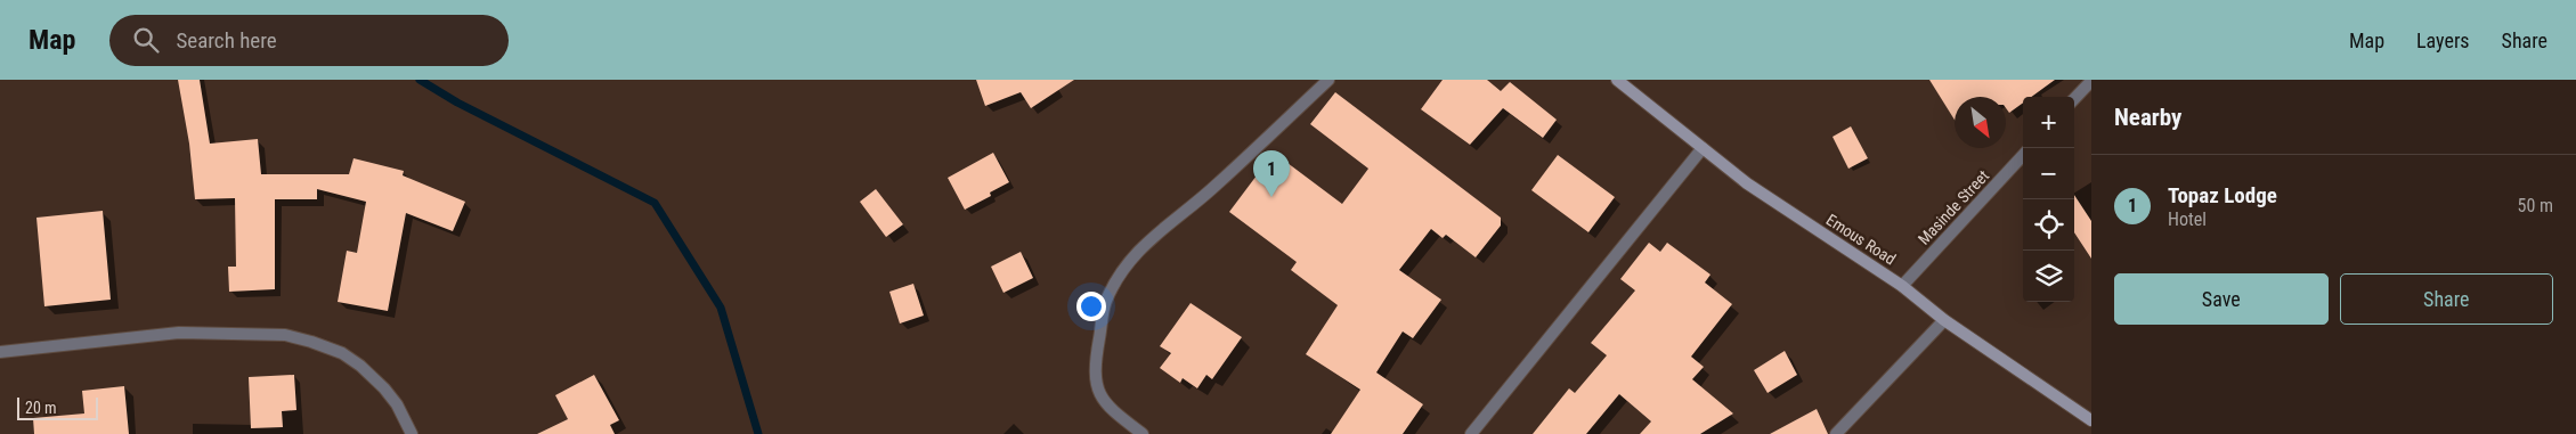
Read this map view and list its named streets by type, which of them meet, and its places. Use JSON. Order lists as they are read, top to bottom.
{
  "streets": {
    "street": ["Masinde Street", "Emous Road"]
  },
  "crossings": [
    ["Masinde Street", "Emous Road"]
  ],
  "scale_bar": "20 m",
  "north": "bottom right",
  "page": {
    "header": "Map",
    "search": "Search here",
    "nav": ["Map", "Layers", "Share"],
    "heading": "Nearby",
    "map_buttons": ["+", "−"],
    "pins": "1",
    "list": [
      {
        "mark": "1",
        "name": "Topaz Lodge",
        "note": "Hotel",
        "value": "50 m"
      }
    ],
    "buttons": ["Save", "Share"],
    "scale": "20 m"
  }
}
